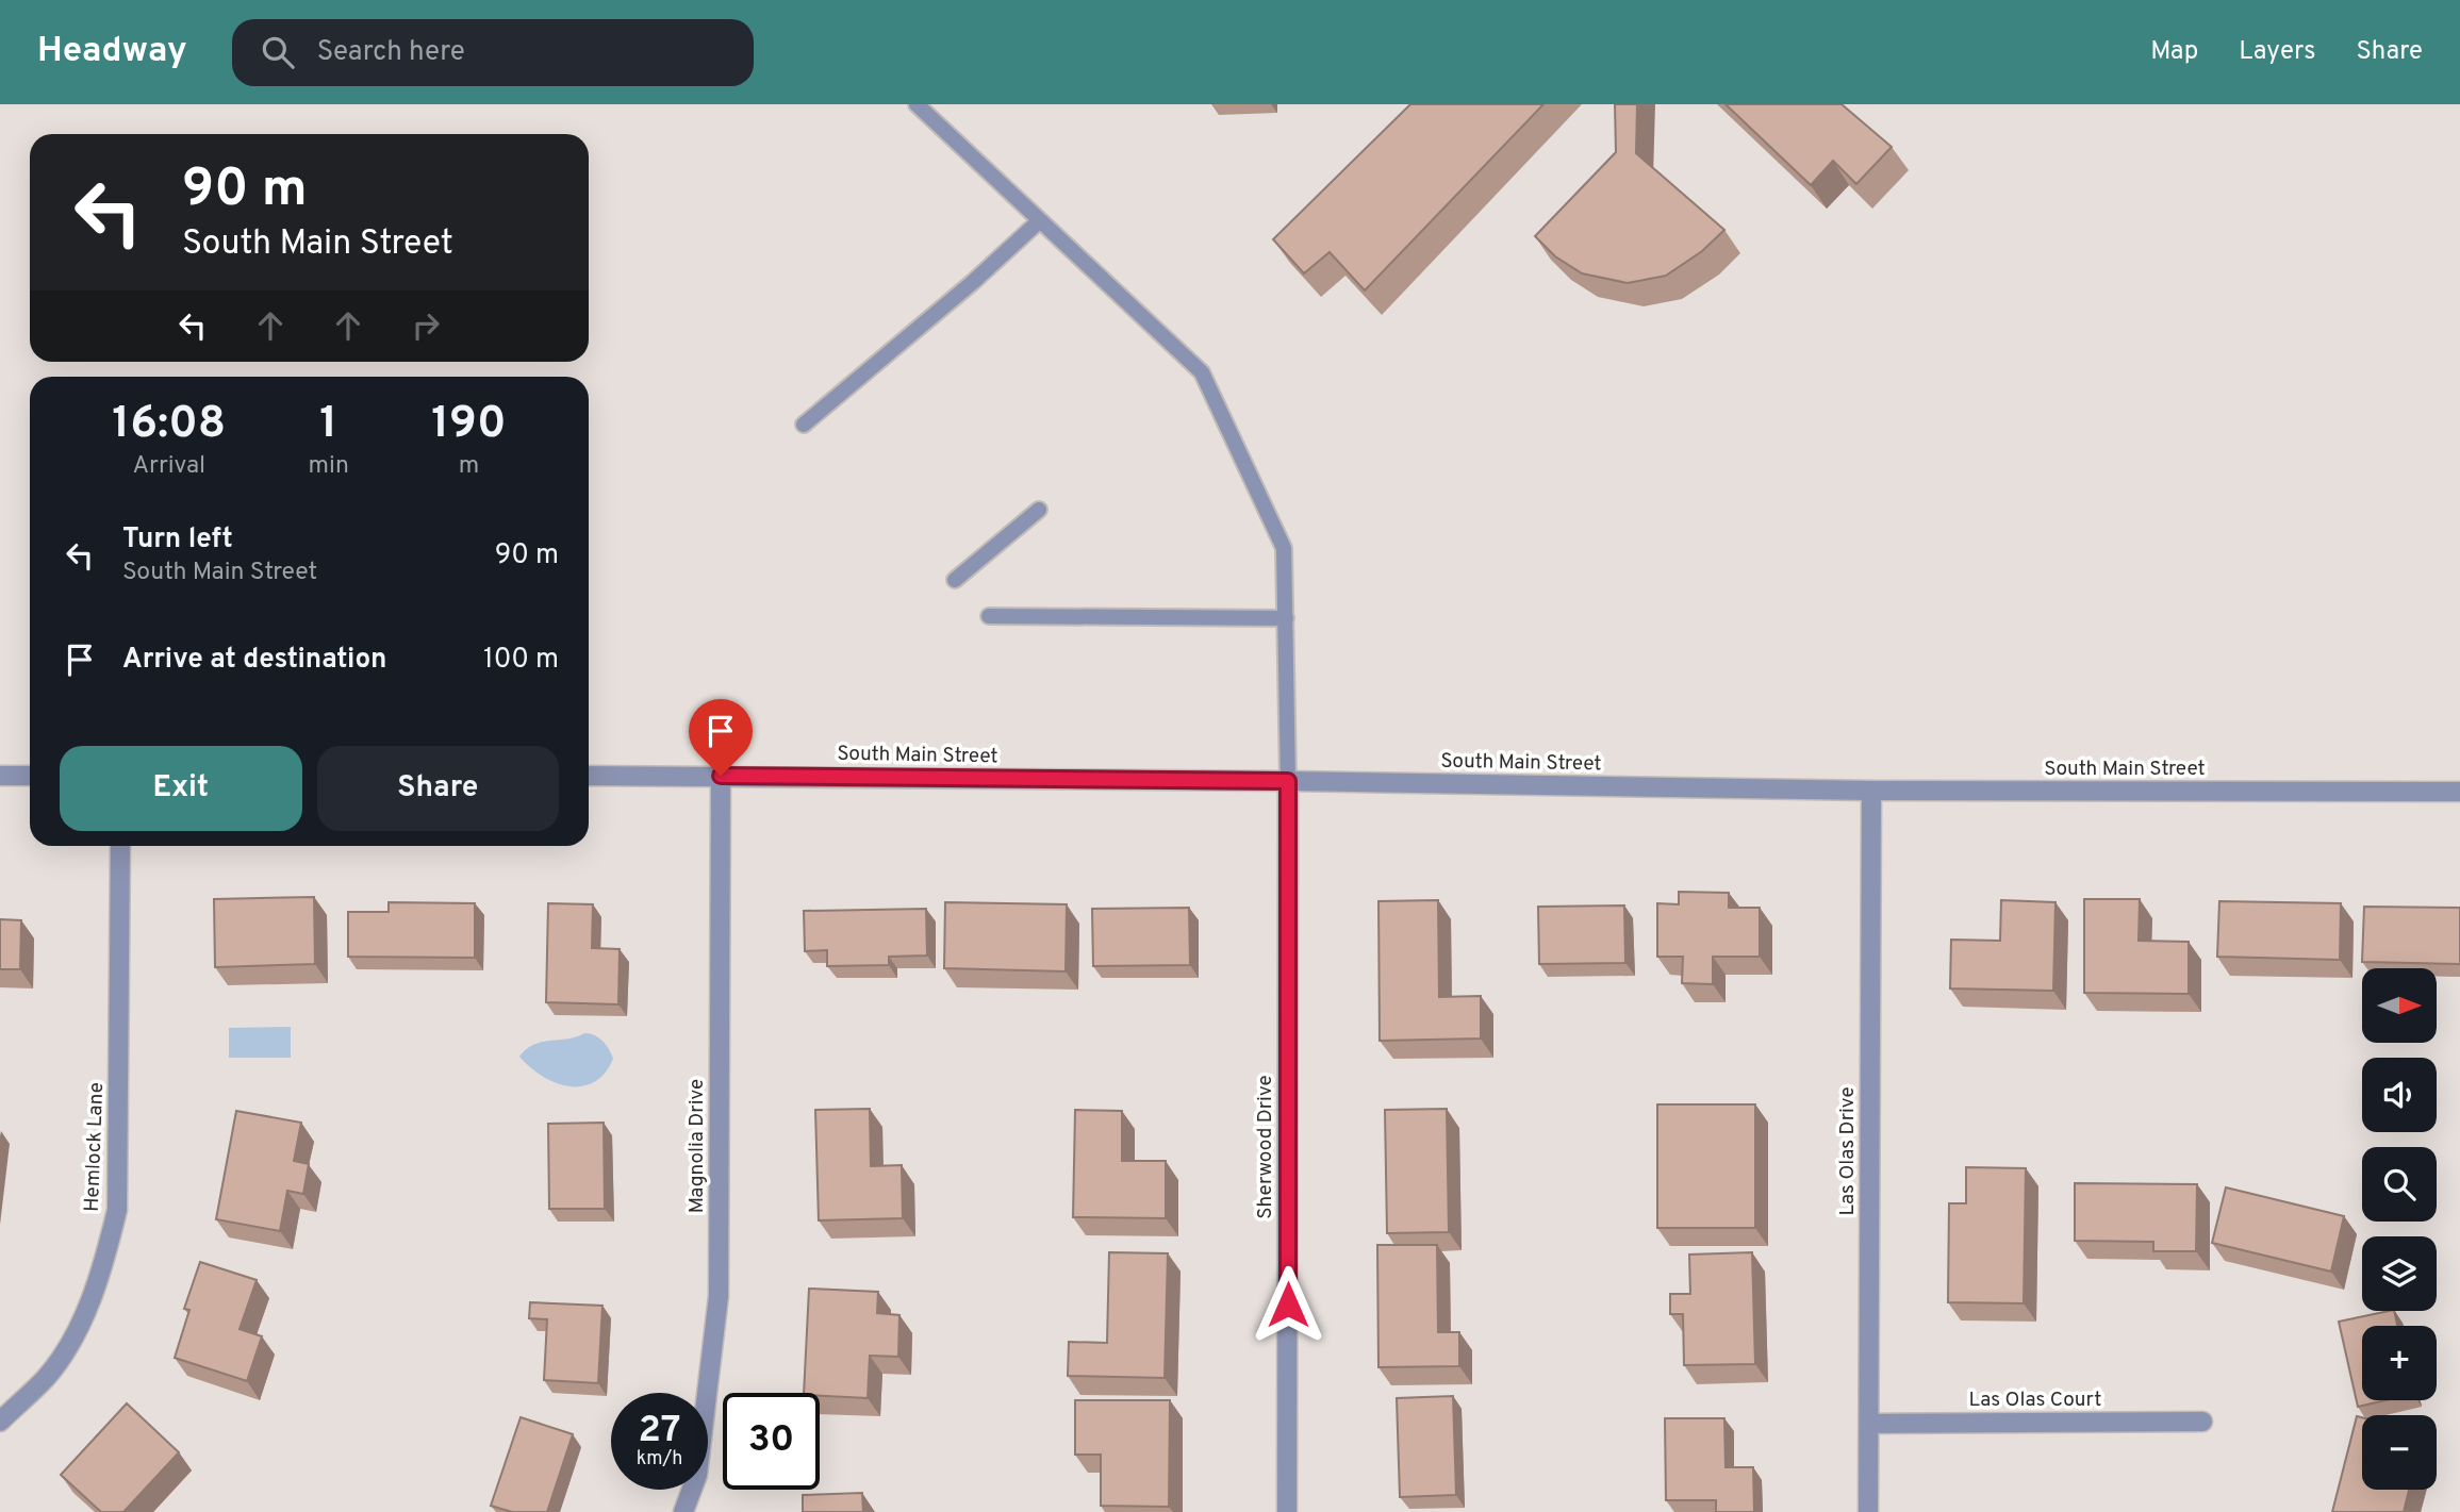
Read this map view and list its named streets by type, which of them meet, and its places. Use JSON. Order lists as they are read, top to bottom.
{
  "streets": {
    "street": [
      "South Main Street",
      "Magnolia Drive",
      "Hemlock Lane",
      "Sherwood Drive",
      "Las Olas Drive",
      "Las Olas Court"
    ]
  },
  "crossings": [
    ["South Main Street", "Magnolia Drive"],
    ["South Main Street", "Sherwood Drive"],
    ["South Main Street", "Las Olas Drive"],
    ["Las Olas Drive", "Las Olas Court"]
  ],
  "north": "right",
  "page": {
    "header": "Headway",
    "search": "Search here",
    "nav": ["Map", "Layers", "Share"],
    "turn": ["90 m", "South Main Street"],
    "eta": [
      "16:08",
      "Arrival",
      "1",
      "min",
      "190",
      "m"
    ],
    "list": [
      {
        "name": "Turn left",
        "note": "South Main Street",
        "value": "90 m"
      },
      {
        "name": "Arrive at destination",
        "value": "100 m"
      }
    ],
    "buttons": ["Exit", "Share"],
    "map_buttons": ["+", "−"],
    "speed": "27 km/h",
    "limit": "30"
  }
}
